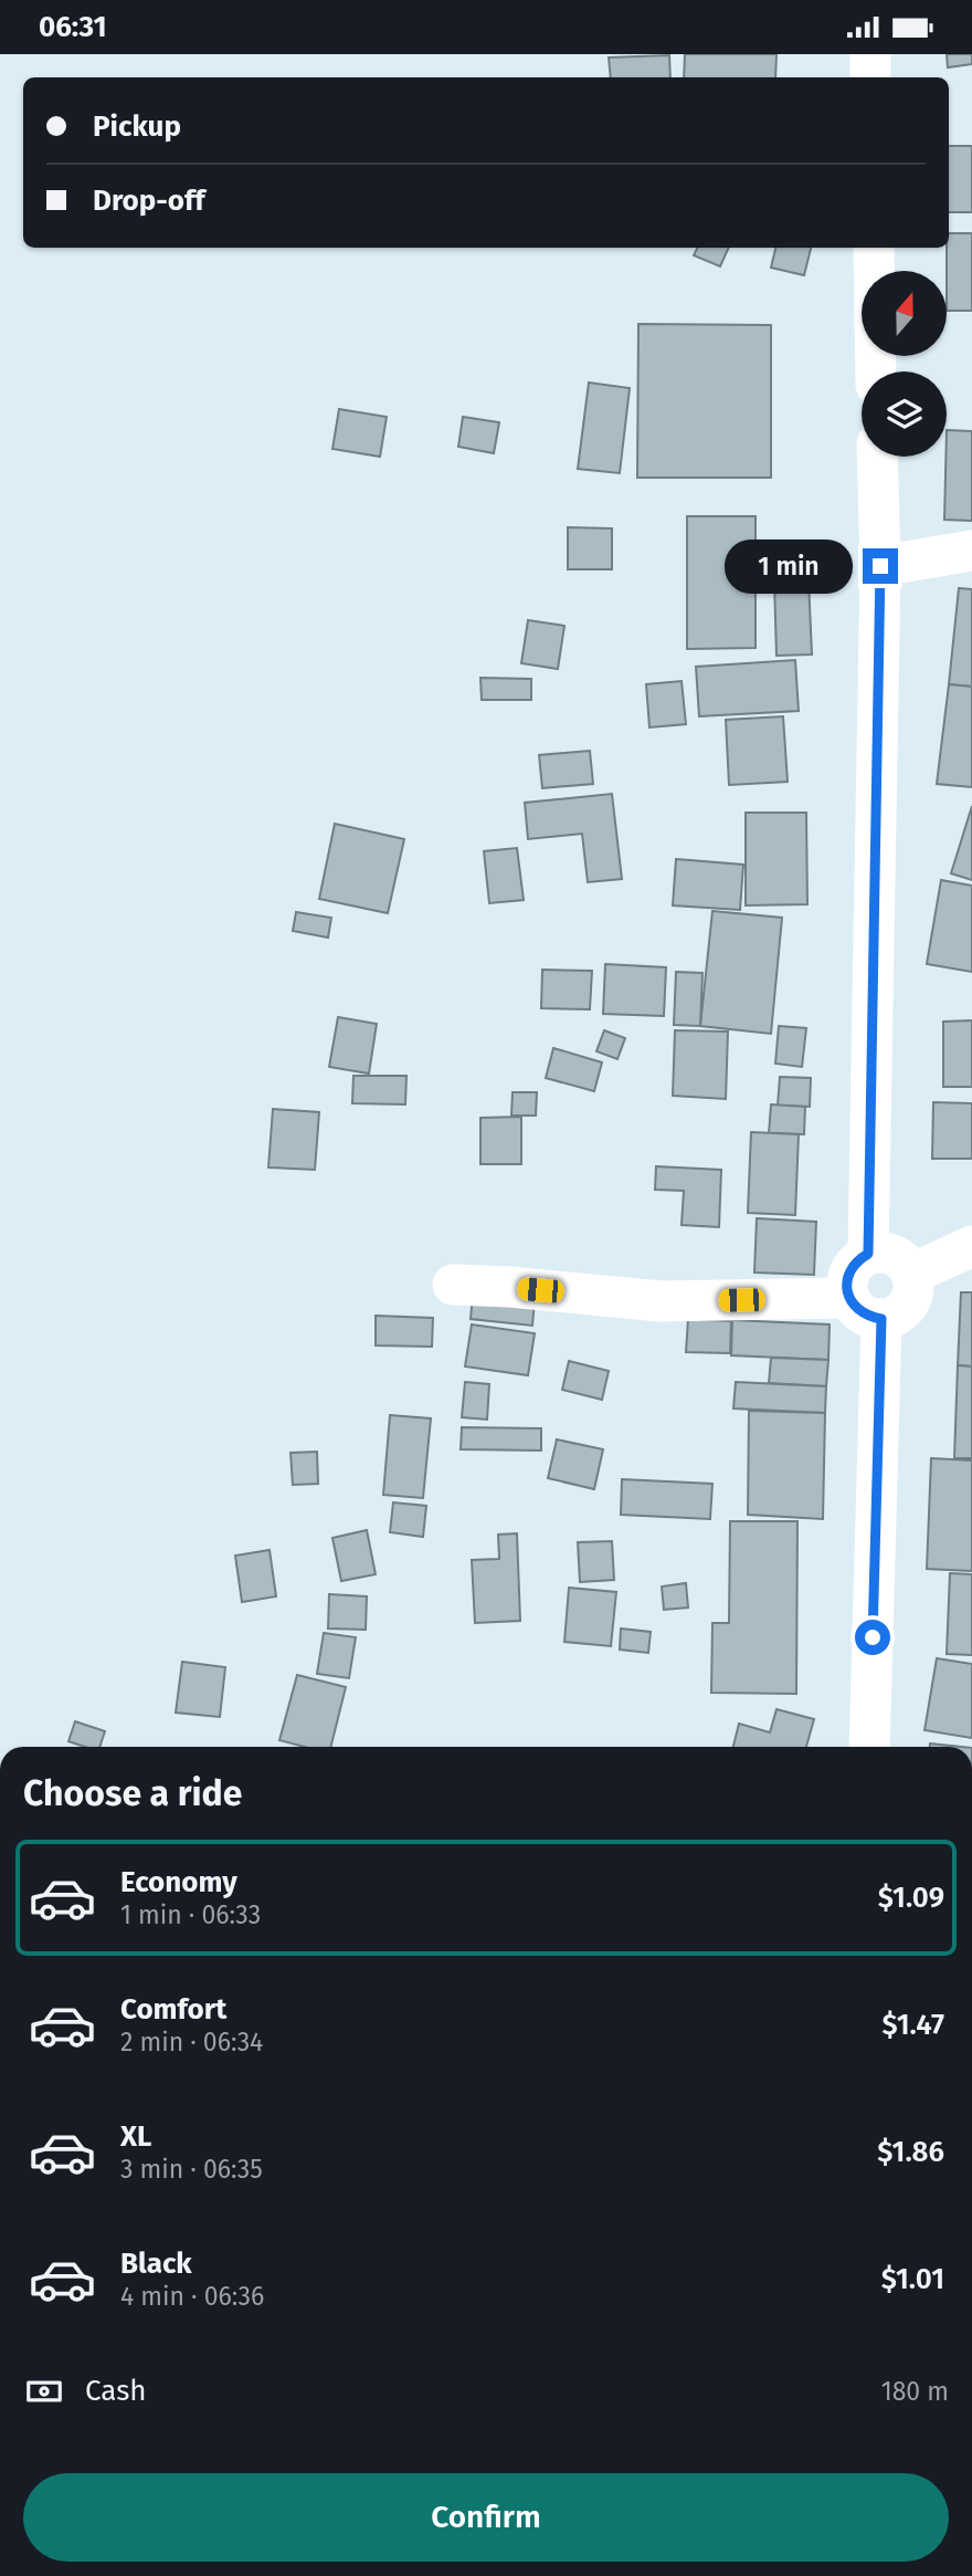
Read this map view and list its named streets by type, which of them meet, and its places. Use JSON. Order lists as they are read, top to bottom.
{
  "north": "top",
  "page": {
    "status": "06:31",
    "banner": ["Pickup", "Drop-off"],
    "bubble": "1 min",
    "heading": "Choose a ride",
    "list": [
      {
        "name": "Economy",
        "note": "1 min · 06:33",
        "value": "$1.09"
      },
      {
        "name": "Comfort",
        "note": "2 min · 06:34",
        "value": "$1.47"
      },
      {
        "name": "XL",
        "note": "3 min · 06:35",
        "value": "$1.86"
      },
      {
        "name": "Black",
        "note": "4 min · 06:36",
        "value": "$1.01"
      }
    ],
    "pay": ["Cash", "180 m"],
    "buttons": "Confirm"
  }
}
